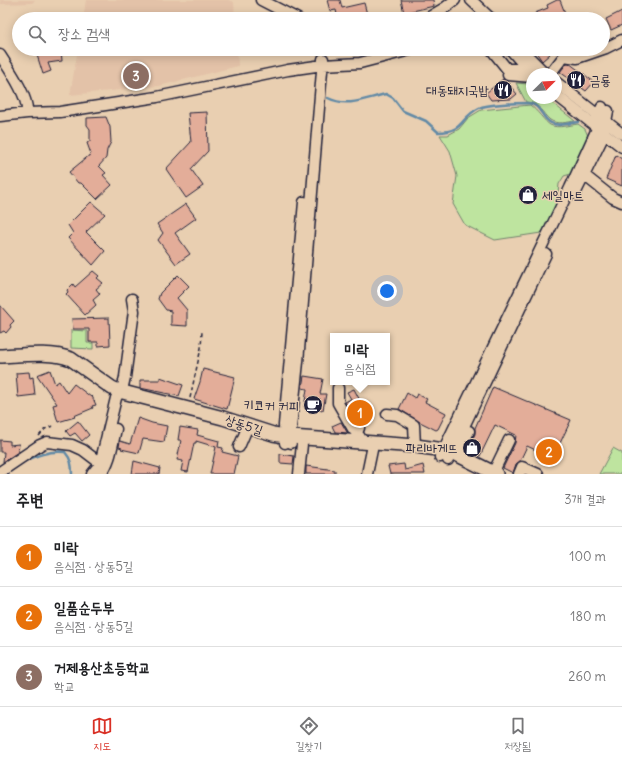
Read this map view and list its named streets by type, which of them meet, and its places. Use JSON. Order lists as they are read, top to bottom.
{
  "streets": {
    "main road": ["상동5길"]
  },
  "places": {
    "restaurant": ["금룡", "대동돼지국밥"],
    "shop": ["세일마트", "파리바게뜨"],
    "cafe": ["키코커 커피"]
  },
  "north": "top right",
  "page": {
    "search": "장소 검색",
    "pins": ["3", "1", "2"],
    "popup": ["미락", "음식점"],
    "heading": ["주변", "3개 결과"],
    "list": [
      {
        "mark": "1",
        "name": "미락",
        "note": "음식점 · 상동5길",
        "value": "100 m"
      },
      {
        "mark": "2",
        "name": "일품순두부",
        "note": "음식점 · 상동5길",
        "value": "180 m"
      },
      {
        "mark": "3",
        "name": "거제용산초등학교",
        "note": "학교",
        "value": "260 m"
      }
    ],
    "nav": ["지도", "길찾기", "저장됨"]
  }
}
